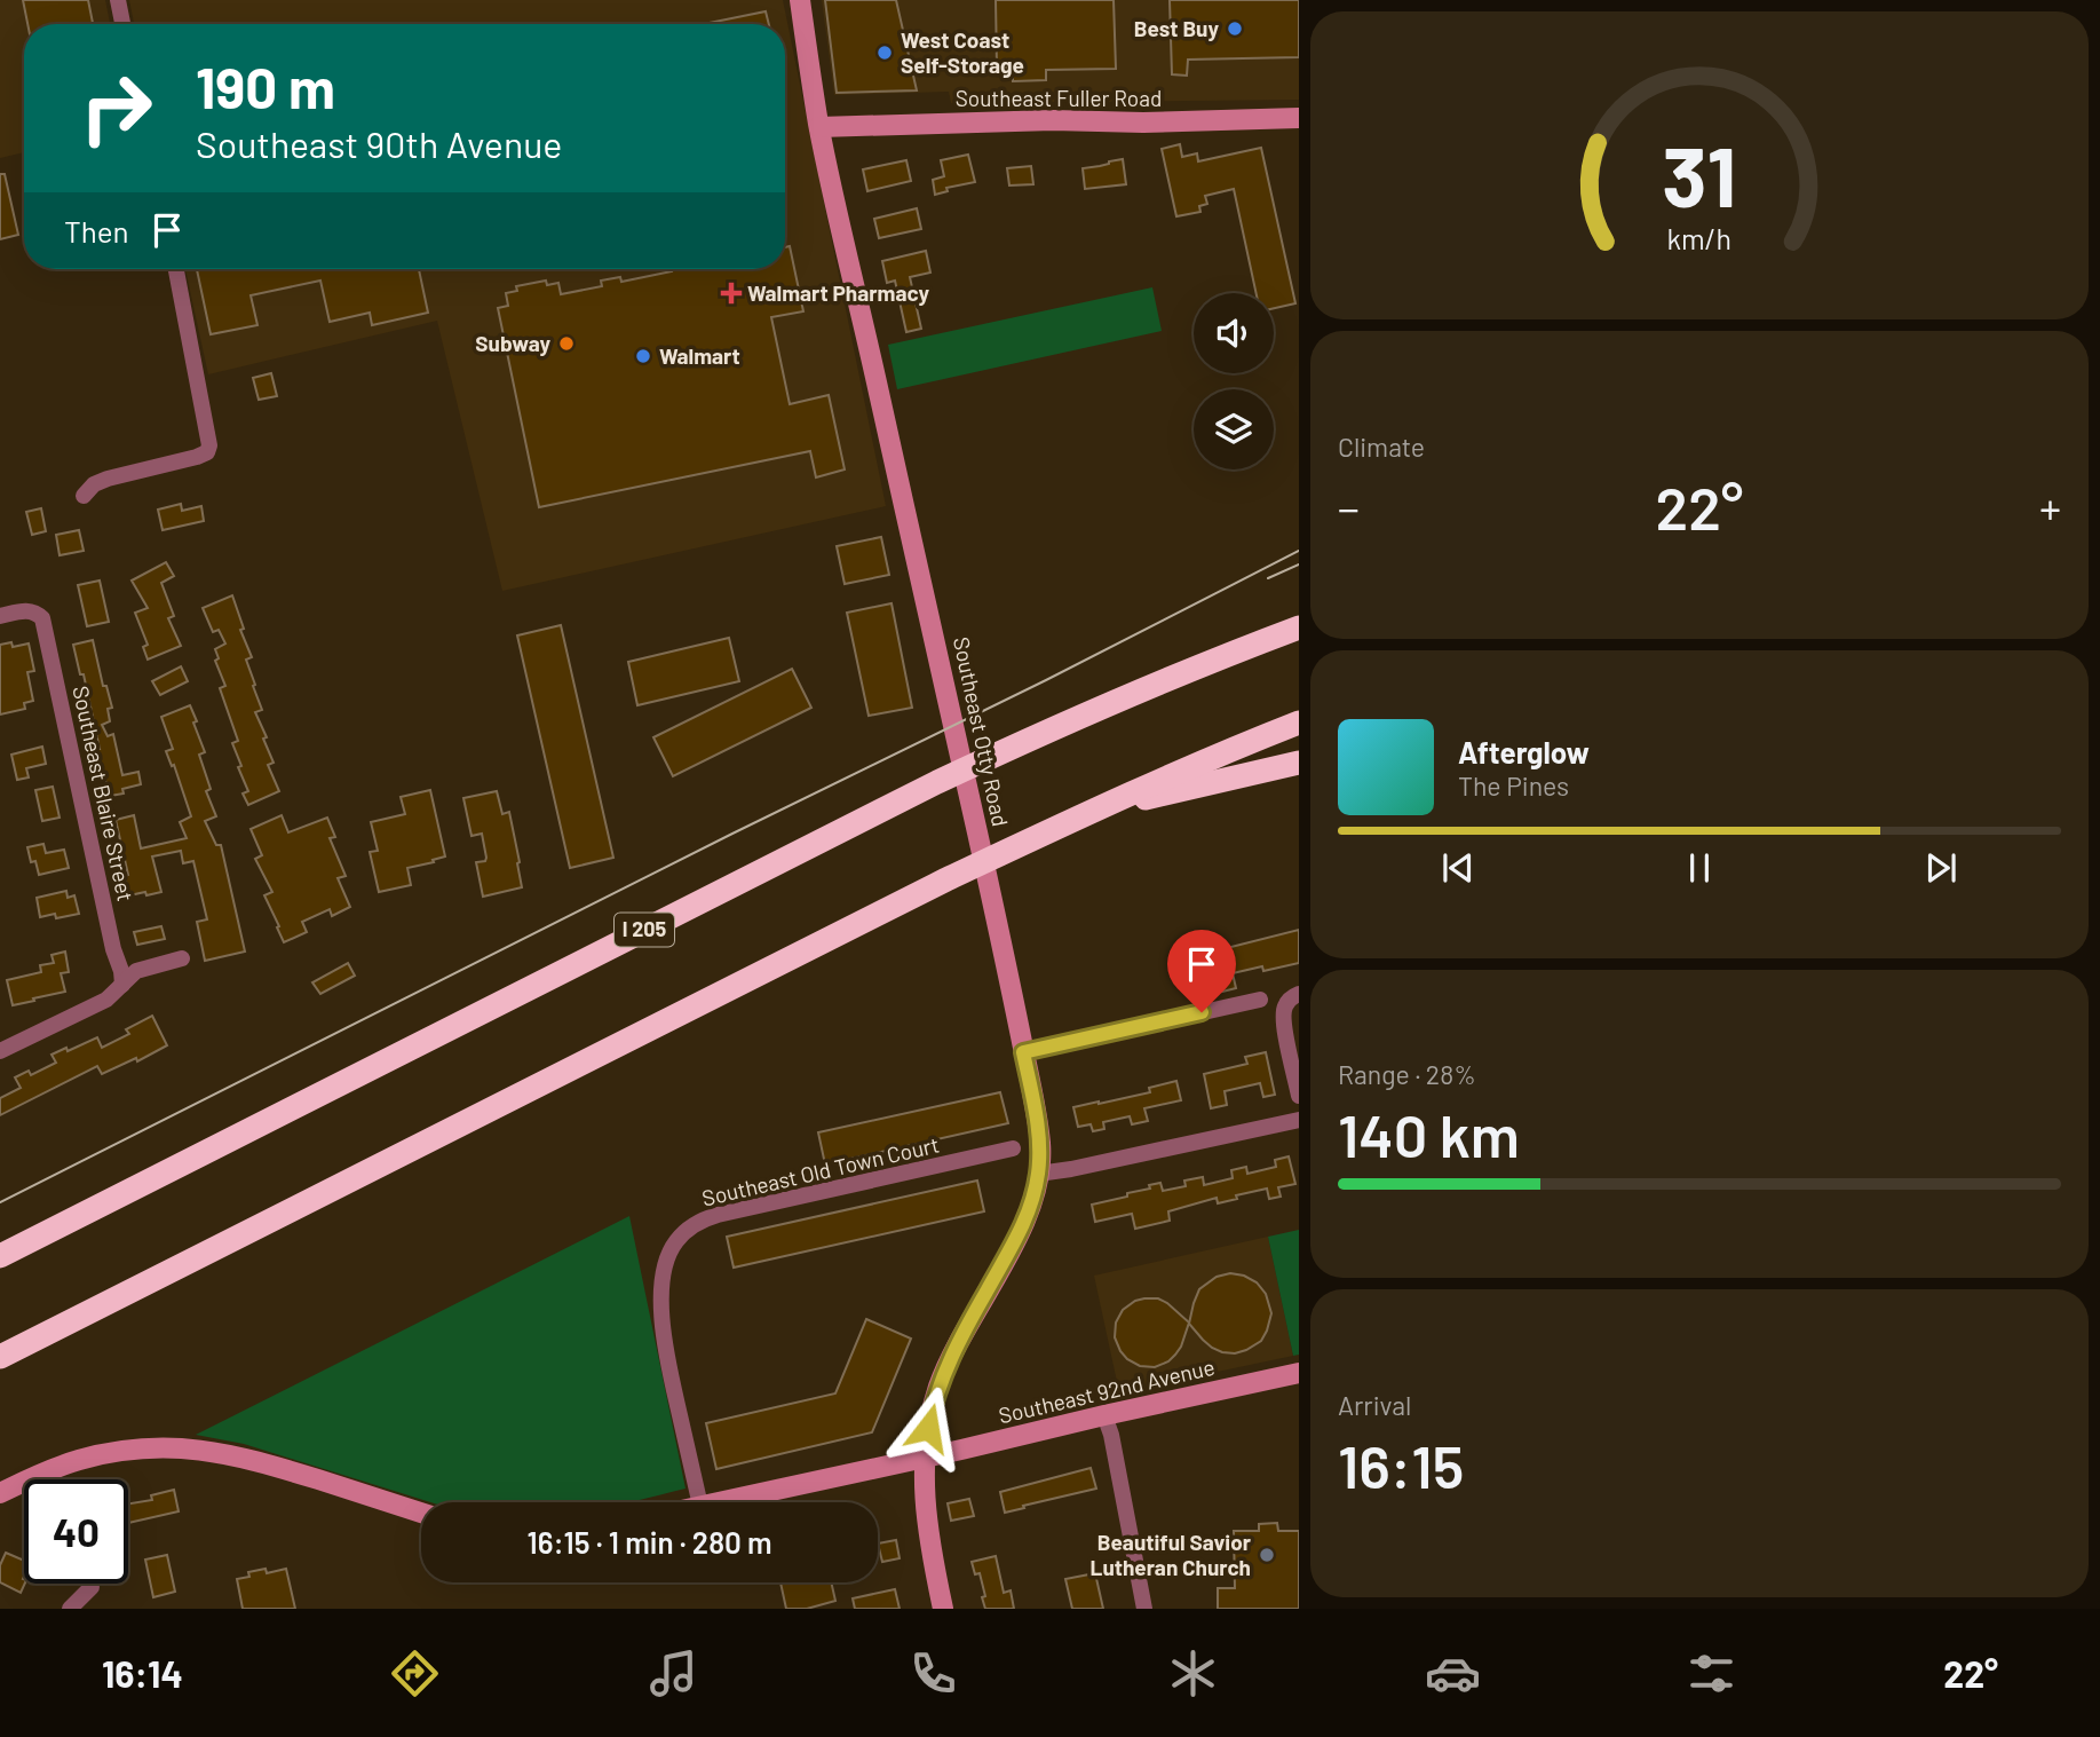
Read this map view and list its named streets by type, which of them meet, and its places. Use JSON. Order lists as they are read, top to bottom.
{
  "streets": {
    "highway": ["I 205"],
    "street": [
      "Southeast Fuller Road",
      "Southeast Otty Road",
      "Southeast Blaire Street",
      "Southeast Old Town Court",
      "Southeast 92nd Avenue"
    ]
  },
  "crossings": [
    ["Southeast Fuller Road", "Southeast Otty Road"],
    ["Southeast Otty Road", "Southeast 92nd Avenue"]
  ],
  "places": {
    "other": [
      "Best Buy",
      "West Coast Self-Storage",
      "Subway",
      "Walmart",
      "Beautiful Savior Lutheran Church"
    ],
    "health": ["Walmart Pharmacy"]
  },
  "page": {
    "turn": ["190 m", "Southeast 90th Avenue"],
    "then": "Then",
    "tile": [
      "Climate",
      ["Range · 28%", "140 km"],
      ["Arrival", "16:15"]
    ],
    "heat": ["−", "22°", "+"],
    "song": ["Afterglow", "The Pines"],
    "limit": "40",
    "trip": "16:15 · 1 min · 280 m",
    "tabs": ["16:14", "22°"],
    "gauge": ["31", "km/h"]
  }
}
